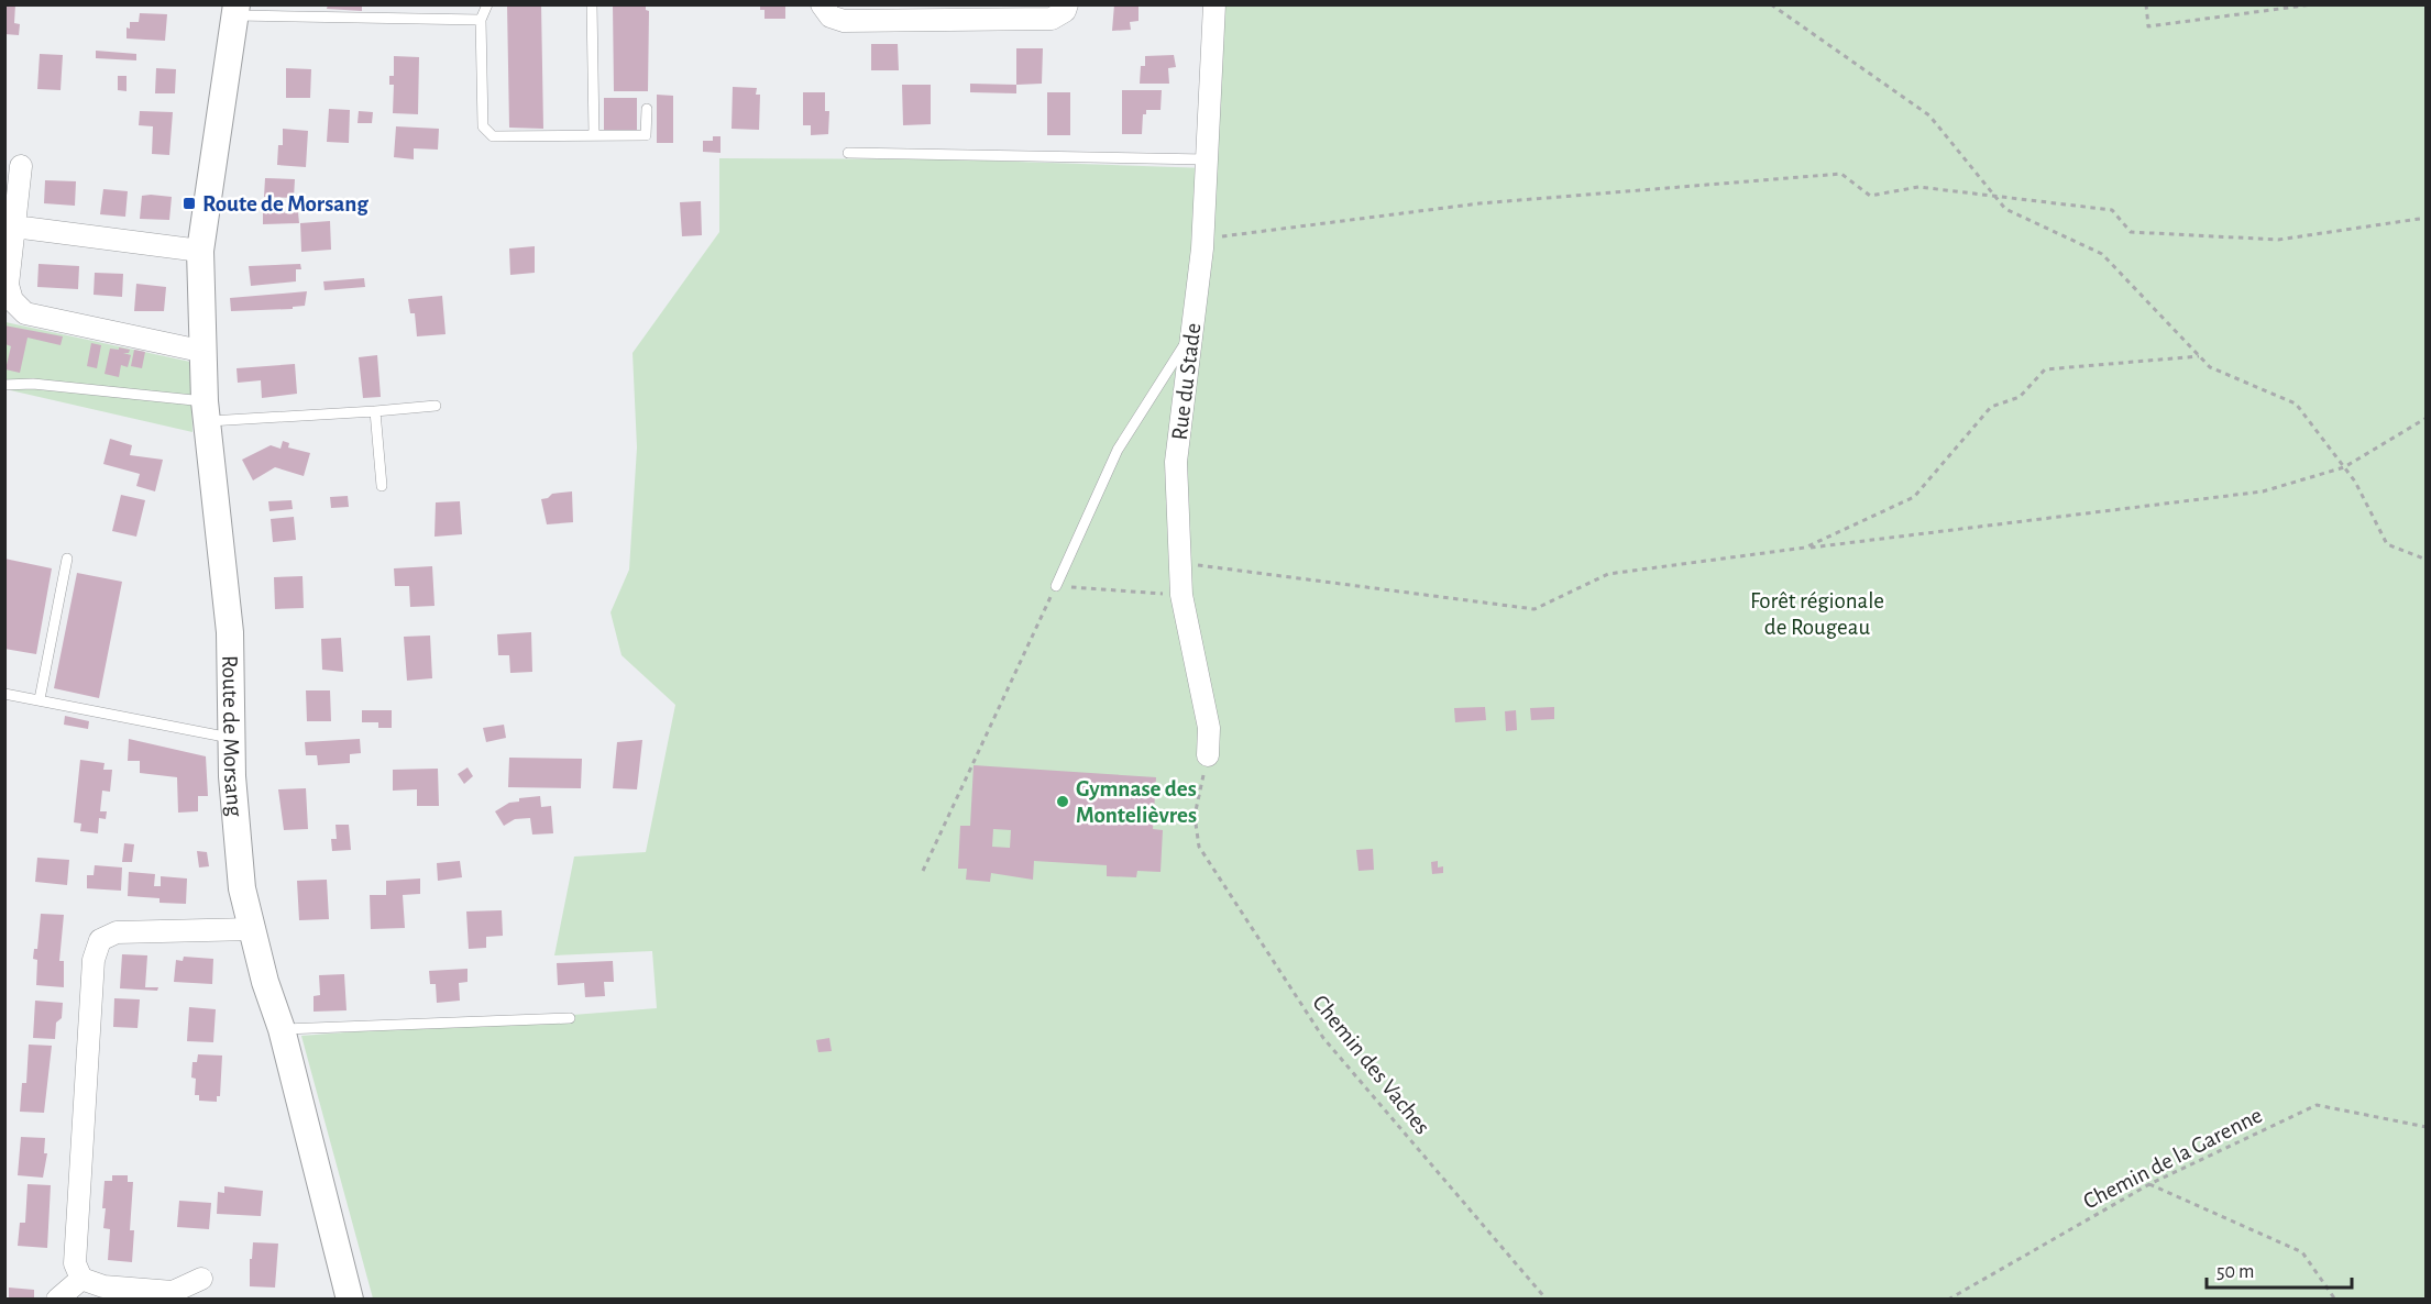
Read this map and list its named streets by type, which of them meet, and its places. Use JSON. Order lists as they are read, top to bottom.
{
  "streets": {
    "street": ["Rue du Stade", "Route de Morsang"],
    "path": ["Chemin des Vaches", "Chemin de la Garenne"]
  },
  "crossings": [
    ["Rue du Stade", "Chemin des Vaches"]
  ],
  "parks": ["Forêt régionale de Rougeau"],
  "places": {
    "transit": ["Route de Morsang"],
    "other": ["Gymnase des Montelièvres"]
  },
  "scale_bar": "50 m"
}
